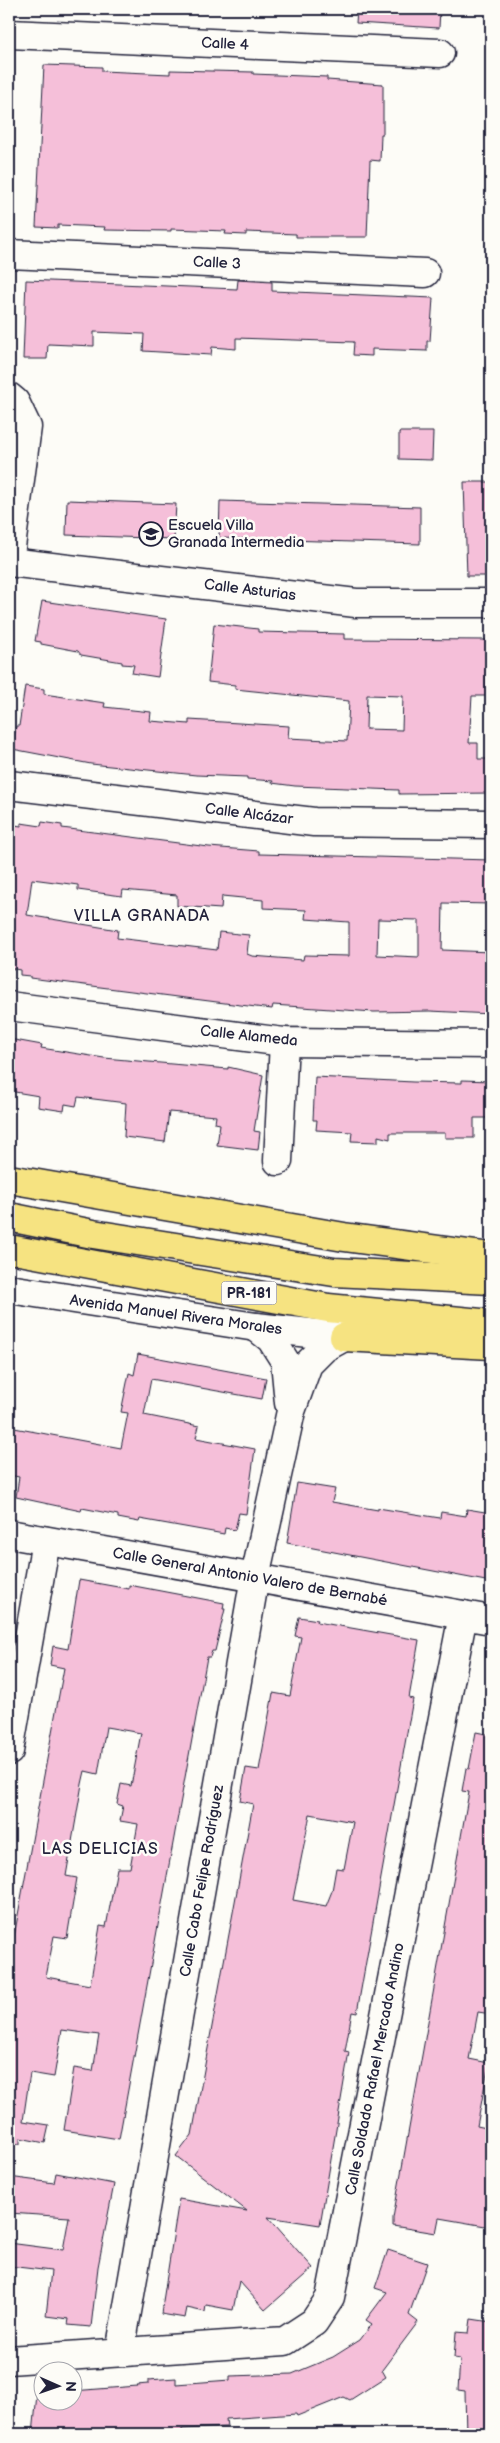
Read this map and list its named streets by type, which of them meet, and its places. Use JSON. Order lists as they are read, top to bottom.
{
  "streets": {
    "highway": ["PR-181"],
    "street": [
      "Calle 4",
      "Calle 3",
      "Calle Asturias",
      "Calle Alcázar",
      "Calle Alameda",
      "Avenida Manuel Rivera Morales",
      "Calle General Antonio Valero de Bernabé",
      "Calle Cabo Felipe Rodríguez",
      "Calle Soldado Rafael Mercado Andino"
    ]
  },
  "crossings": [
    ["Calle General Antonio Valero de Bernabé", "Calle Cabo Felipe Rodríguez"],
    ["Calle General Antonio Valero de Bernabé", "Calle Soldado Rafael Mercado Andino"],
    ["Calle Cabo Felipe Rodríguez", "Calle Soldado Rafael Mercado Andino"]
  ],
  "districts": ["VILLA GRANADA", "LAS DELICIAS"],
  "places": {
    "school or university": ["Escuela Villa Granada Intermedia"]
  },
  "north": "right"
}
